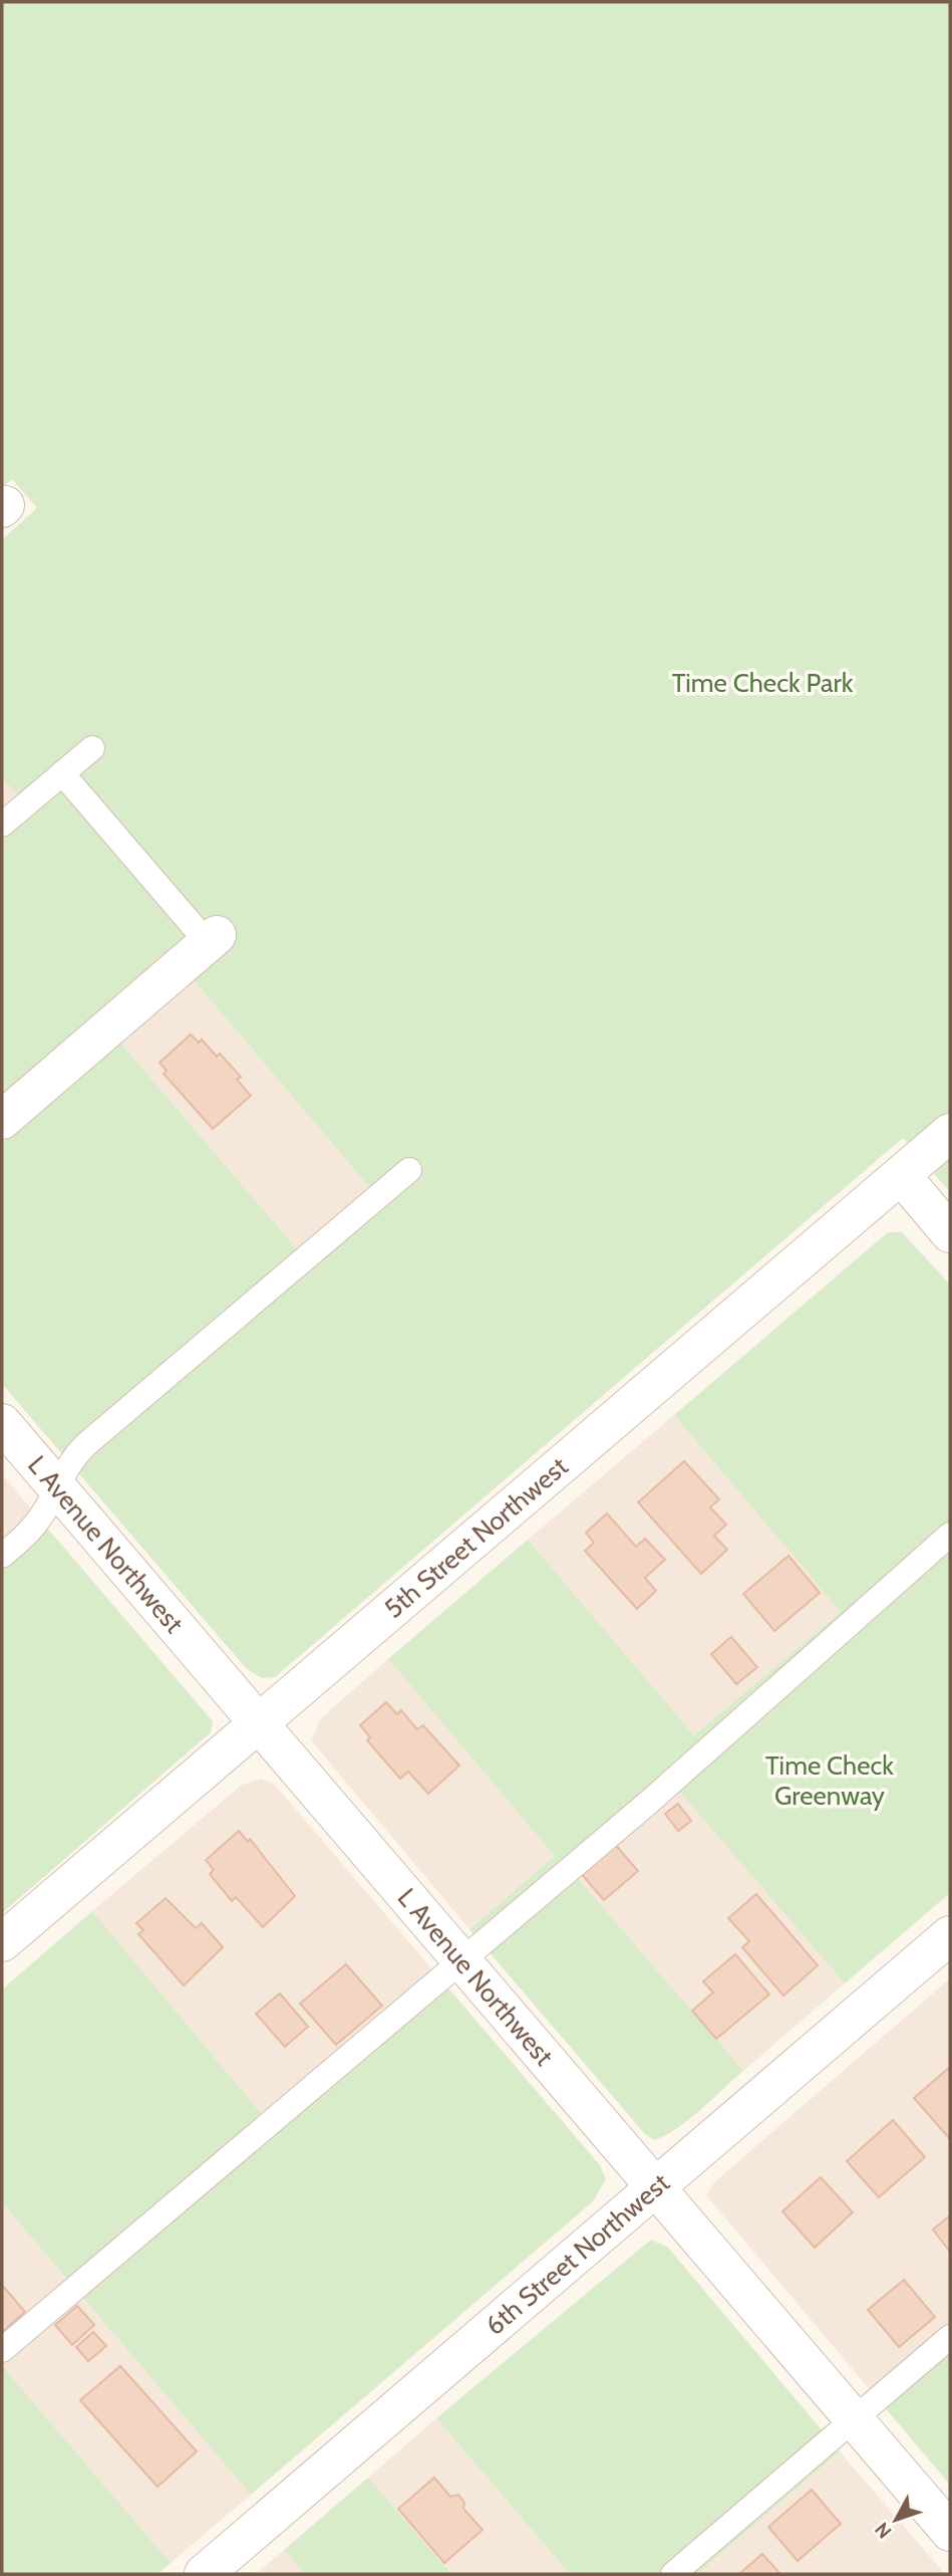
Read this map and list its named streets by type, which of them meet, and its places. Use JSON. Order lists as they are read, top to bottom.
{
  "streets": {
    "street": ["5th Street Northwest", "L Avenue Northwest", "6th Street Northwest"]
  },
  "crossings": [
    ["5th Street Northwest", "L Avenue Northwest"],
    ["L Avenue Northwest", "6th Street Northwest"]
  ],
  "parks": ["Time Check Park", "Time Check Greenway"],
  "north": "bottom left"
}
